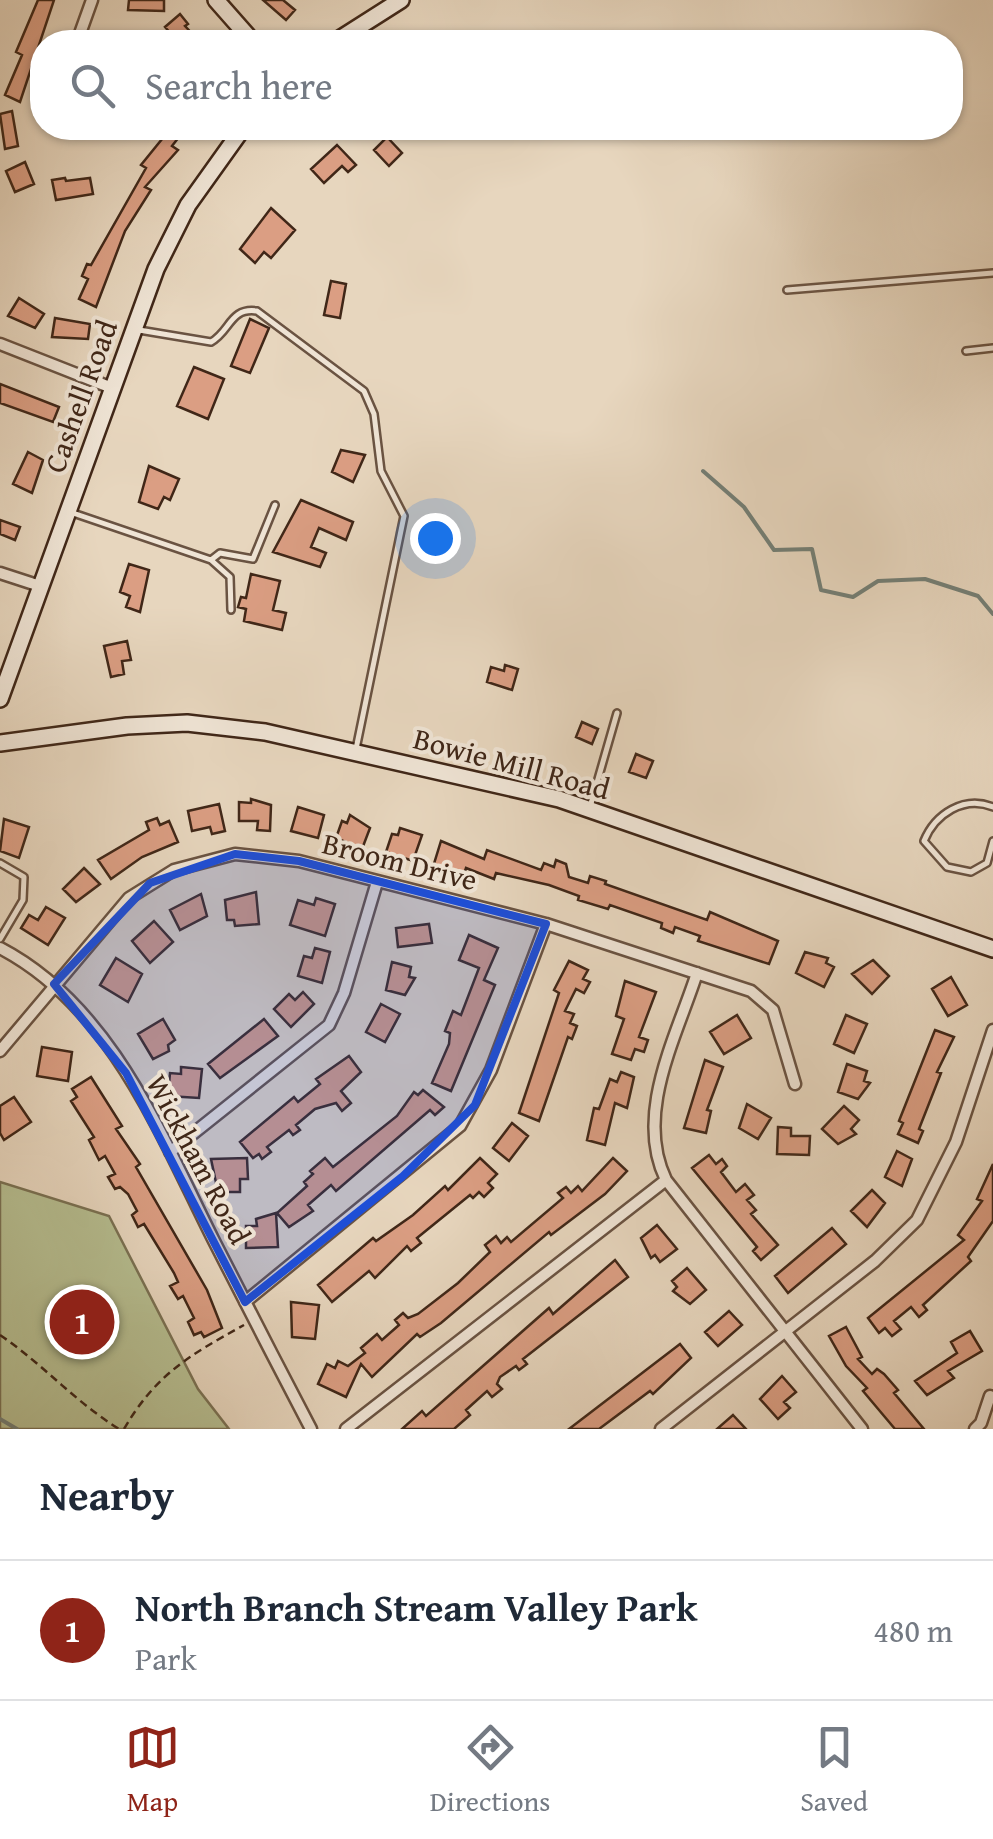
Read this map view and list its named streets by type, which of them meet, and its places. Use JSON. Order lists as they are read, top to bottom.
{
  "streets": {
    "street": [
      "Cashell Road",
      "Bowie Mill Road",
      "Broom Drive",
      "Wickham Road"
    ]
  },
  "crossings": [
    ["Broom Drive", "Wickham Road"]
  ],
  "page": {
    "search": "Search here",
    "pins": "1",
    "heading": "Nearby",
    "list": [
      {
        "mark": "1",
        "name": "North Branch Stream Valley Park",
        "note": "Park",
        "value": "480 m"
      }
    ],
    "nav": ["Map", "Directions", "Saved"]
  }
}
